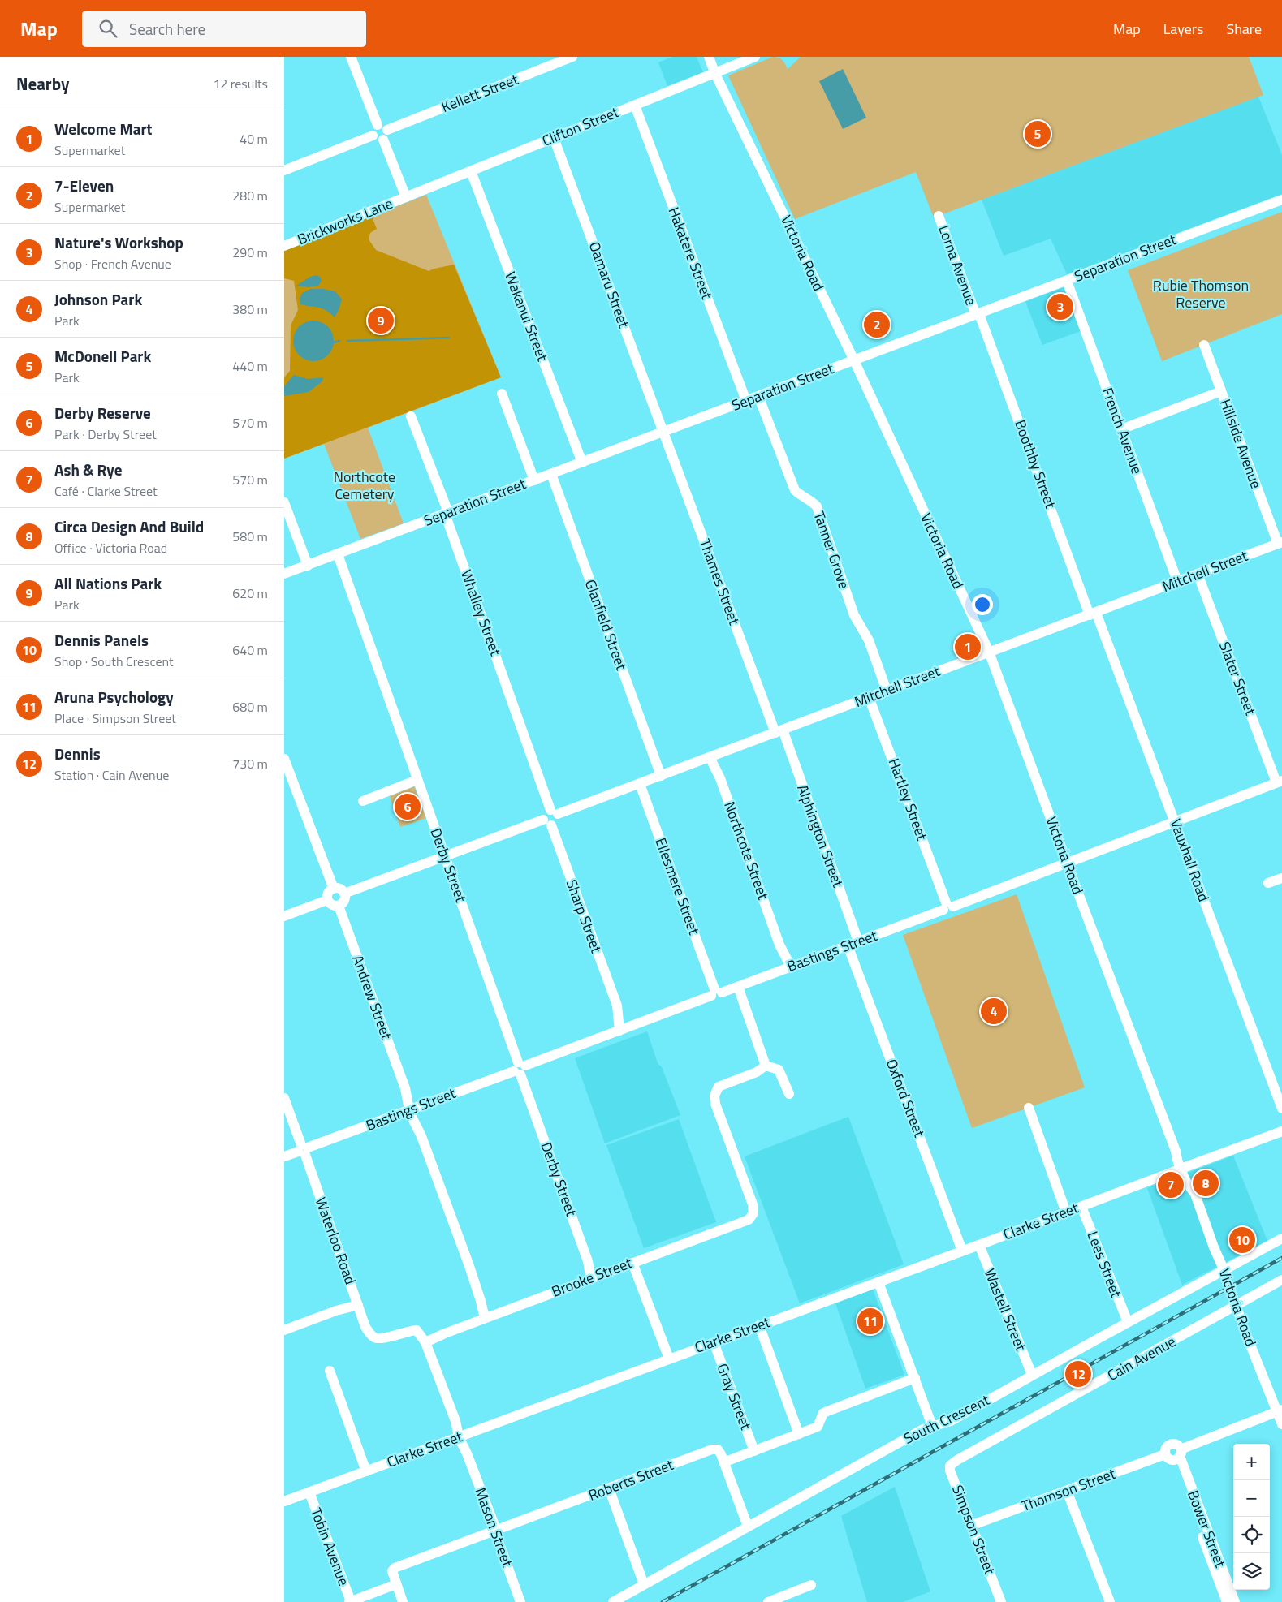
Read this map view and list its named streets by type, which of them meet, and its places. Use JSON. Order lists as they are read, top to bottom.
{
  "streets": {
    "street": [
      "Kellett Street",
      "Clifton Street",
      "Brickworks Lane",
      "Hakatere Street",
      "Victoria Road",
      "Separation Street",
      "Lorna Avenue",
      "Oamaru Street",
      "Wakanui Street",
      "French Avenue",
      "Hillside Avenue",
      "Boothby Street",
      "Tanner Grove",
      "Mitchell Street",
      "Thames Street",
      "Whalley Street",
      "Glanfield Street",
      "Slater Street",
      "Hartley Street",
      "Alphington Street",
      "Northcote Street",
      "Vauxhall Road",
      "Derby Street",
      "Ellesmere Street",
      "Sharp Street",
      "Bastings Street",
      "Andrew Street",
      "Oxford Street",
      "Clarke Street",
      "Waterloo Road",
      "Lees Street",
      "Brooke Street",
      "Wastell Street",
      "Cain Avenue",
      "Gray Street",
      "South Crescent",
      "Roberts Street",
      "Thomson Street",
      "Mason Street",
      "Bower Street",
      "Simpson Street",
      "Tobin Avenue"
    ]
  },
  "crossings": [
    ["Clifton Street", "Brickworks Lane"],
    ["Clifton Street", "Hakatere Street"],
    ["Clifton Street", "Victoria Road"],
    ["Clifton Street", "Oamaru Street"],
    ["Clifton Street", "Wakanui Street"],
    ["Hakatere Street", "Separation Street"],
    ["Victoria Road", "Separation Street"],
    ["Victoria Road", "Mitchell Street"],
    ["Victoria Road", "Bastings Street"],
    ["Victoria Road", "Clarke Street"],
    ["Victoria Road", "Cain Avenue"],
    ["Victoria Road", "South Crescent"],
    ["Victoria Road", "Thomson Street"],
    ["Separation Street", "Lorna Avenue"],
    ["Separation Street", "Oamaru Street"],
    ["Separation Street", "Wakanui Street"],
    ["Separation Street", "French Avenue"],
    ["Separation Street", "Boothby Street"],
    ["Separation Street", "Tanner Grove"],
    ["Separation Street", "Thames Street"],
    ["Separation Street", "Whalley Street"],
    ["Separation Street", "Glanfield Street"],
    ["Separation Street", "Derby Street"],
    ["Lorna Avenue", "Boothby Street"],
    ["Oamaru Street", "Thames Street"],
    ["French Avenue", "Mitchell Street"],
    ["Hillside Avenue", "Mitchell Street"],
    ["Boothby Street", "Mitchell Street"],
    ["Boothby Street", "Vauxhall Road"],
    ["Tanner Grove", "Mitchell Street"],
    ["Mitchell Street", "Thames Street"],
    ["Mitchell Street", "Whalley Street"],
    ["Mitchell Street", "Glanfield Street"],
    ["Mitchell Street", "Slater Street"],
    ["Mitchell Street", "Hartley Street"],
    ["Mitchell Street", "Alphington Street"],
    ["Mitchell Street", "Northcote Street"],
    ["Mitchell Street", "Vauxhall Road"],
    ["Mitchell Street", "Ellesmere Street"],
    ["Thames Street", "Alphington Street"],
    ["Slater Street", "Bastings Street"],
    ["Hartley Street", "Bastings Street"],
    ["Alphington Street", "Bastings Street"],
    ["Northcote Street", "Bastings Street"],
    ["Vauxhall Road", "Bastings Street"],
    ["Derby Street", "Bastings Street"],
    ["Derby Street", "Brooke Street"],
    ["Ellesmere Street", "Bastings Street"],
    ["Sharp Street", "Bastings Street"],
    ["Bastings Street", "Andrew Street"],
    ["Bastings Street", "Oxford Street"],
    ["Bastings Street", "Waterloo Road"],
    ["Andrew Street", "Brooke Street"],
    ["Oxford Street", "Clarke Street"],
    ["Clarke Street", "Lees Street"],
    ["Clarke Street", "Wastell Street"],
    ["Clarke Street", "Gray Street"],
    ["Clarke Street", "Mason Street"],
    ["Clarke Street", "Tobin Avenue"],
    ["Waterloo Road", "Brooke Street"],
    ["Waterloo Road", "Mason Street"],
    ["Lees Street", "South Crescent"],
    ["Brooke Street", "Mason Street"],
    ["Wastell Street", "South Crescent"],
    ["Cain Avenue", "Simpson Street"],
    ["Roberts Street", "Mason Street"],
    ["Thomson Street", "Bower Street"],
    ["Thomson Street", "Simpson Street"]
  ],
  "parks": ["Rubie Thomson Reserve", "Northcote Cemetery"],
  "page": {
    "header": "Map",
    "search": "Search here",
    "nav": ["Map", "Layers", "Share"],
    "heading": ["Nearby", "12 results"],
    "list": [
      {
        "mark": "1",
        "name": "Welcome Mart",
        "note": "Supermarket",
        "value": "40 m"
      },
      {
        "mark": "2",
        "name": "7-Eleven",
        "note": "Supermarket",
        "value": "280 m"
      },
      {
        "mark": "3",
        "name": "Nature's Workshop",
        "note": "Shop · French Avenue",
        "value": "290 m"
      },
      {
        "mark": "4",
        "name": "Johnson Park",
        "note": "Park",
        "value": "380 m"
      },
      {
        "mark": "5",
        "name": "McDonell Park",
        "note": "Park",
        "value": "440 m"
      },
      {
        "mark": "6",
        "name": "Derby Reserve",
        "note": "Park · Derby Street",
        "value": "570 m"
      },
      {
        "mark": "7",
        "name": "Ash & Rye",
        "note": "Café · Clarke Street",
        "value": "570 m"
      },
      {
        "mark": "8",
        "name": "Circa Design And Build",
        "note": "Office · Victoria Road",
        "value": "580 m"
      },
      {
        "mark": "9",
        "name": "All Nations Park",
        "note": "Park",
        "value": "620 m"
      },
      {
        "mark": "10",
        "name": "Dennis Panels",
        "note": "Shop · South Crescent",
        "value": "640 m"
      },
      {
        "mark": "11",
        "name": "Aruna Psychology",
        "note": "Place · Simpson Street",
        "value": "680 m"
      },
      {
        "mark": "12",
        "name": "Dennis",
        "note": "Station · Cain Avenue",
        "value": "730 m"
      }
    ],
    "pins": [
      "5",
      "3",
      "9",
      "2",
      "1",
      "6",
      "4",
      "8",
      "7",
      "10",
      "11",
      "12"
    ],
    "map_buttons": ["+", "−"]
  }
}
